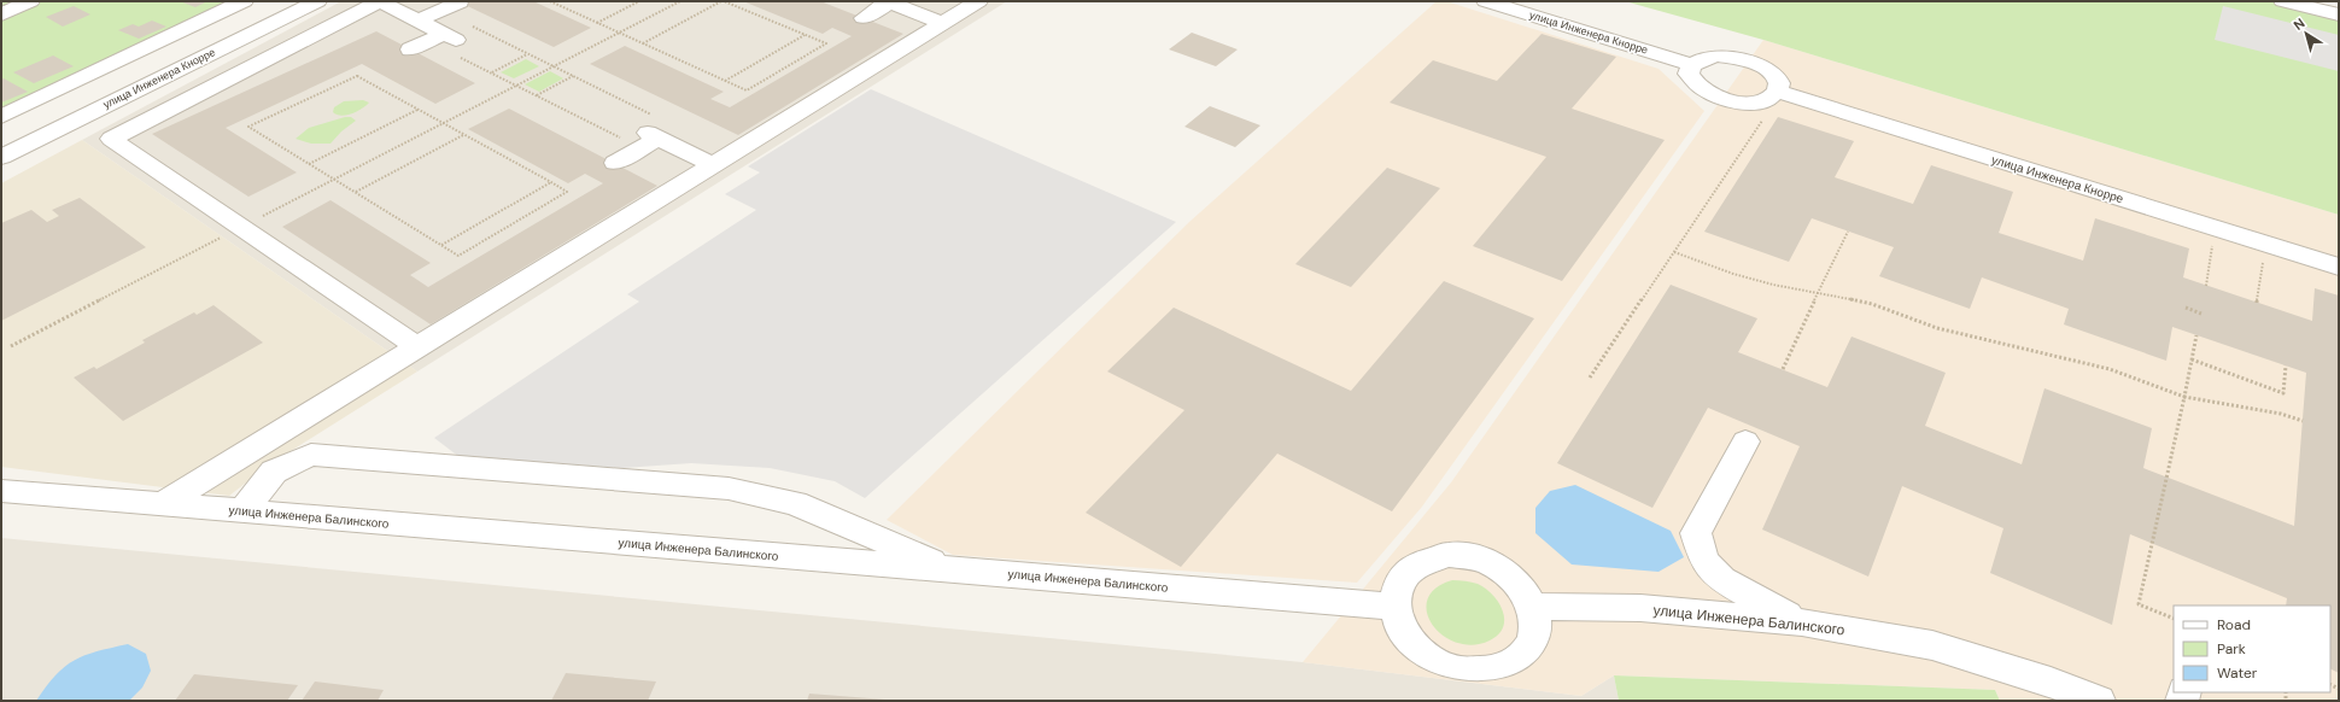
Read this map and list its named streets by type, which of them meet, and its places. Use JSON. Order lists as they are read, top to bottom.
{
  "streets": {
    "street": ["улица Инженера Кнорре", "улица Инженера Балинского"]
  },
  "legend": ["Road", "Park", "Water"],
  "north": "top left"
}
